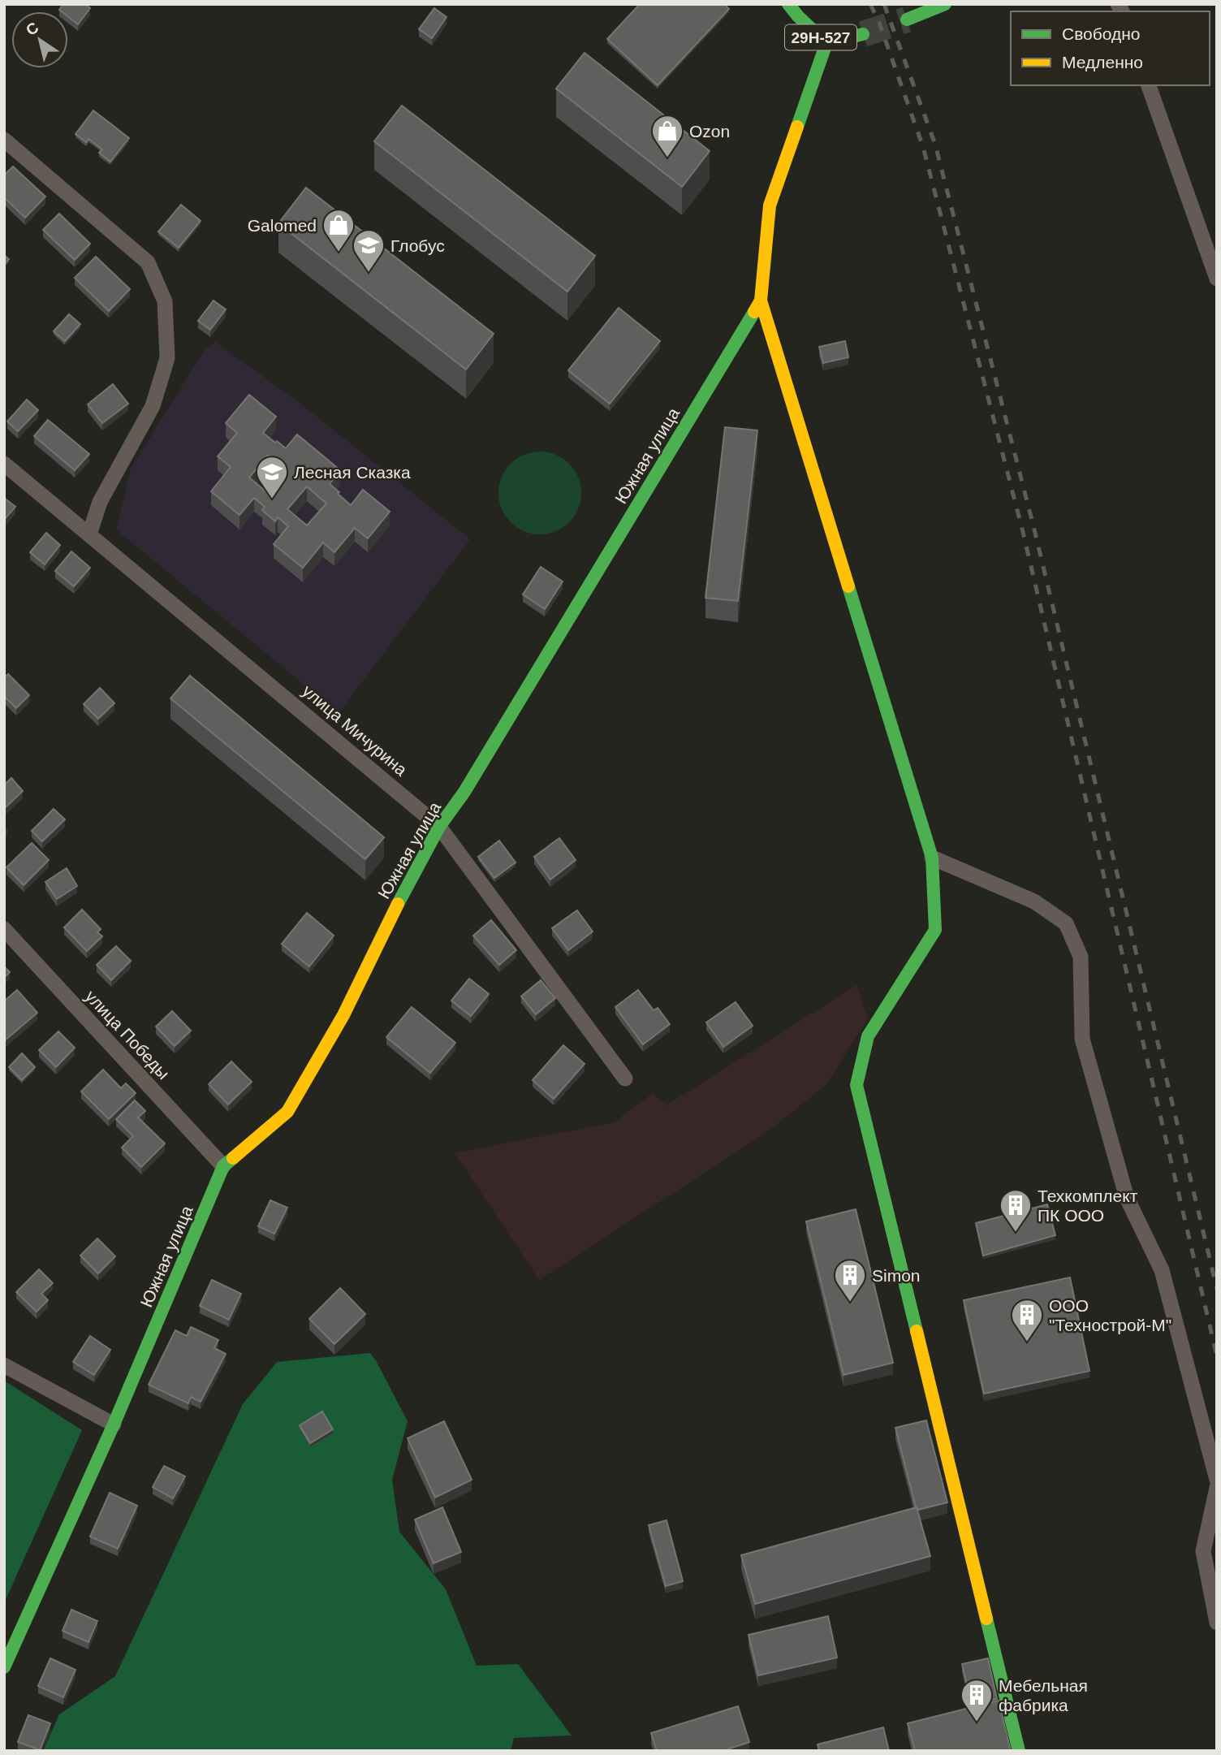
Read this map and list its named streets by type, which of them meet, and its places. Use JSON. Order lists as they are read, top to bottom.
{
  "streets": {
    "street": [
      "29Н-527",
      "Южная улица",
      "улица Мичурина",
      "улица Победы"
    ]
  },
  "crossings": [
    ["29Н-527", "Южная улица"],
    ["Южная улица", "улица Мичурина"],
    ["Южная улица", "улица Победы"]
  ],
  "places": {
    "shop": ["Ozon", "Galomed"],
    "school or university": ["Глобус", "Лесная Сказка"],
    "building": [
      "Техкомплект ПК ООО",
      "Simon",
      "ООО \"Технострой-М\"",
      "Мебельная фабрика"
    ]
  },
  "legend": ["Свободно", "Медленно"],
  "north": "top left"
}
